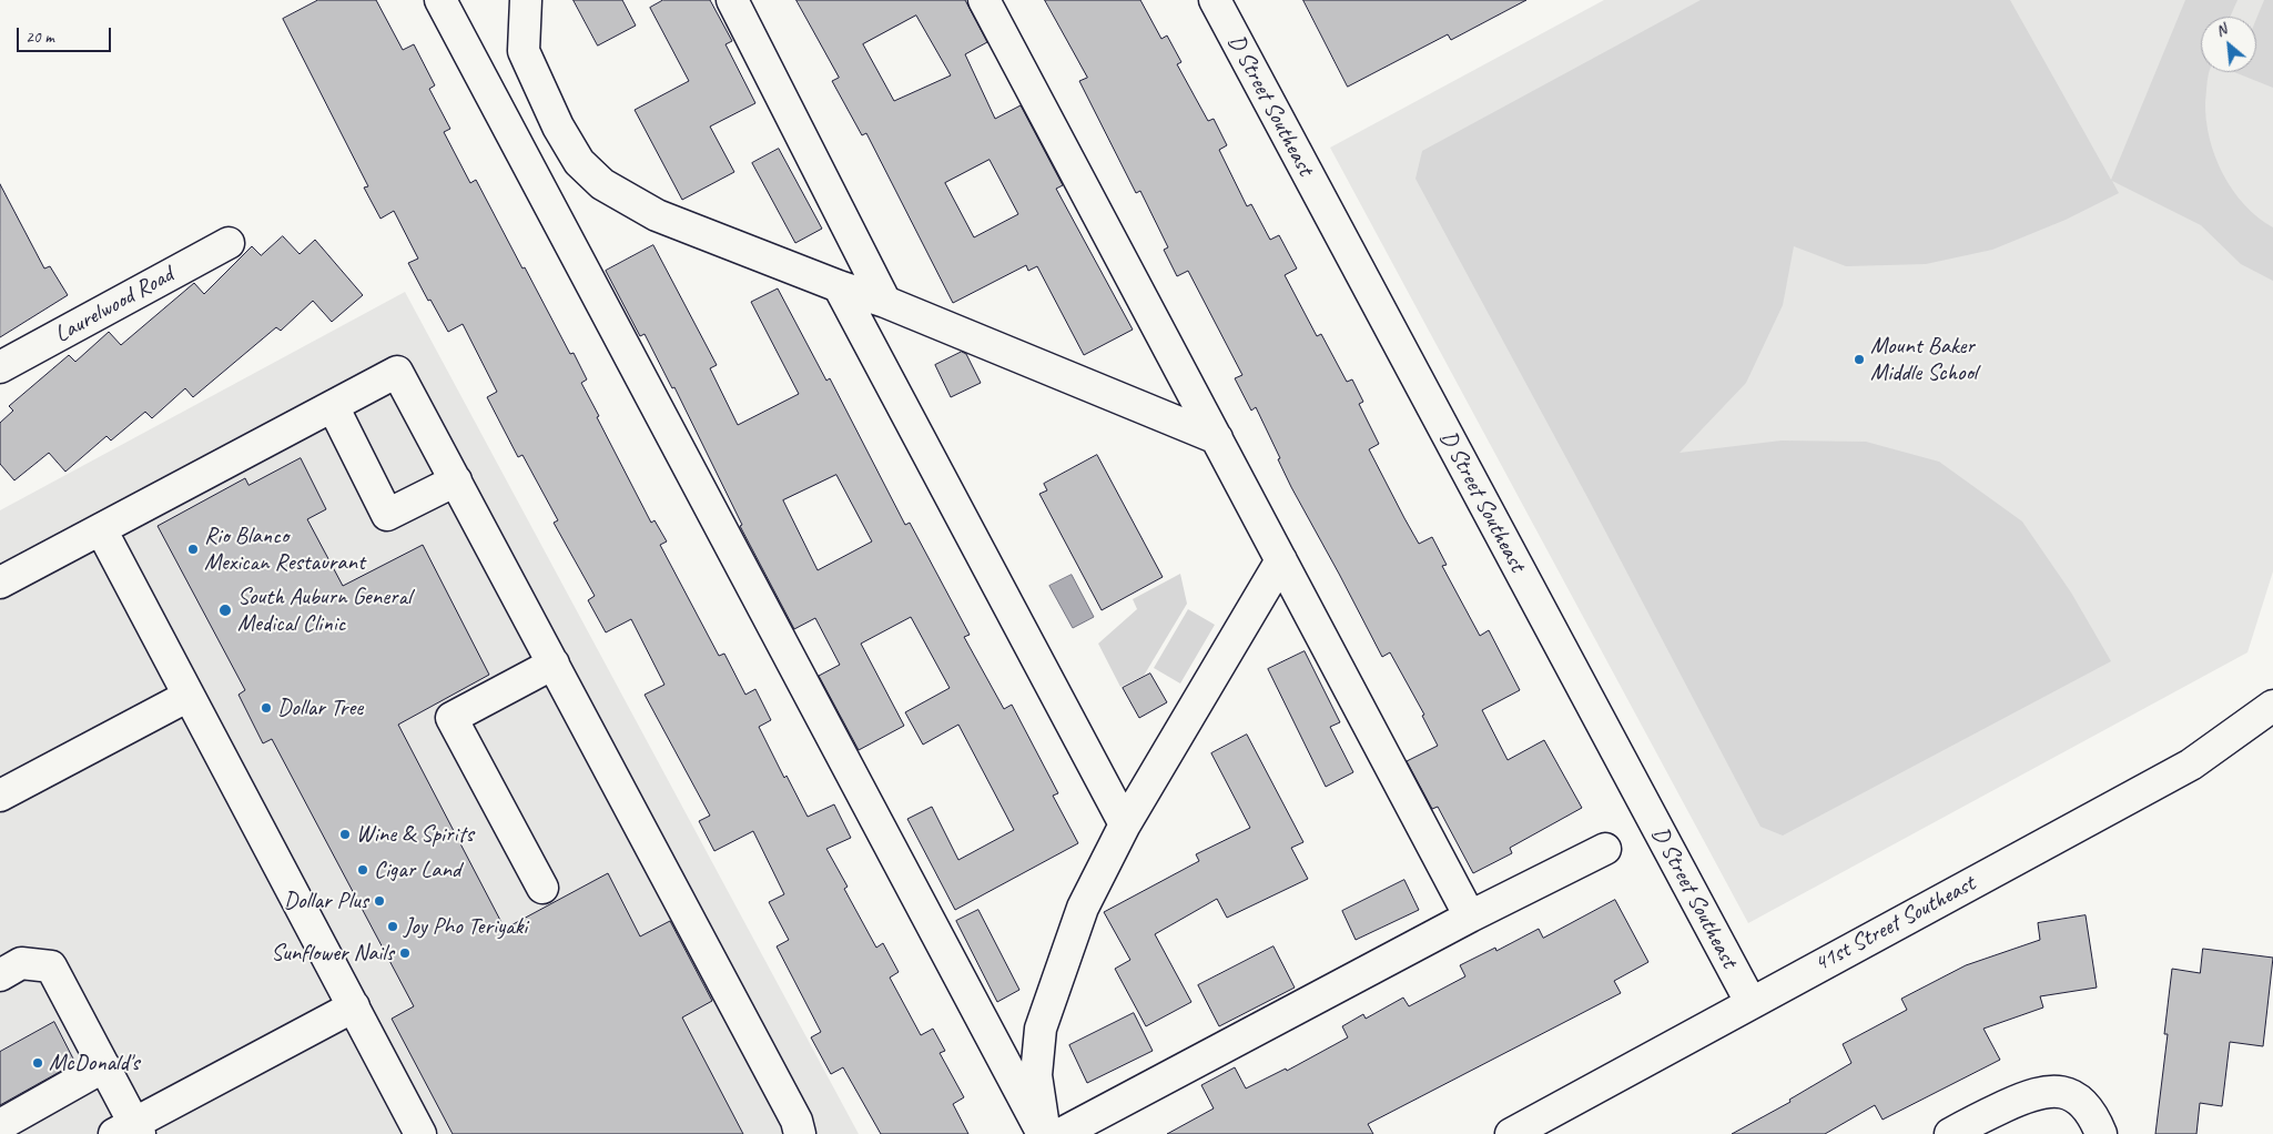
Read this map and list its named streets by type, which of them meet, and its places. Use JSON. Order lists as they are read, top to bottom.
{
  "streets": {
    "street": ["D Street Southeast", "Laurelwood Road", "41st Street Southeast"]
  },
  "crossings": [
    ["D Street Southeast", "41st Street Southeast"]
  ],
  "places": [
    "Mount Baker Middle School",
    "Rio Blanco Mexican Restaurant",
    "South Auburn General Medical Clinic",
    "Dollar Tree",
    "Wine & Spirits",
    "Cigar Land",
    "Dollar Plus",
    "Joy Pho Teriyaki",
    "Sunflower Nails",
    "McDonald's"
  ],
  "scale_bar": "20 m",
  "north": "top left"
}
